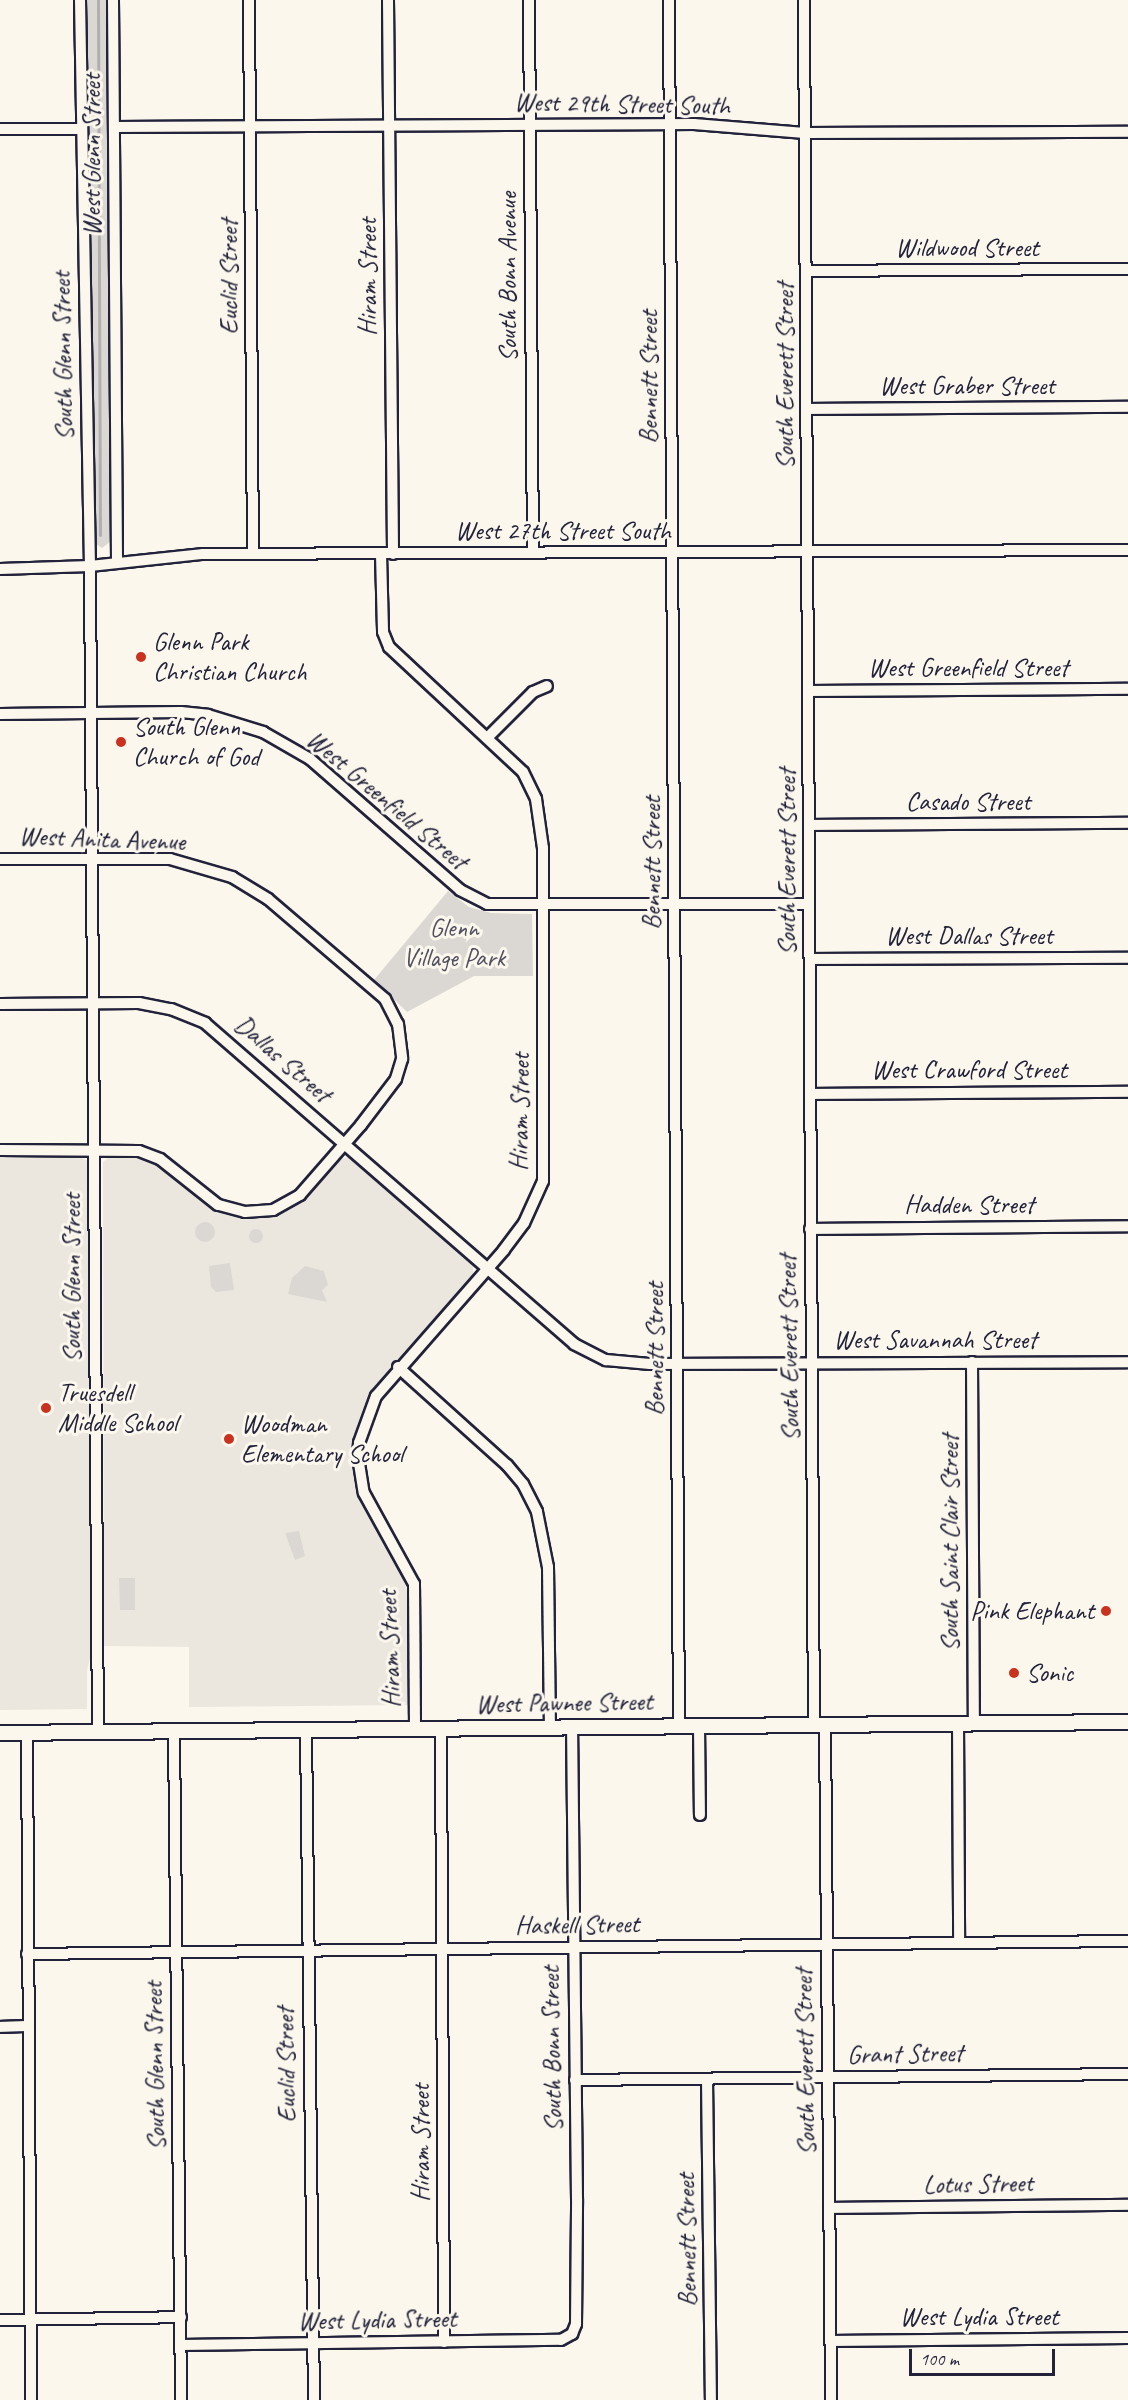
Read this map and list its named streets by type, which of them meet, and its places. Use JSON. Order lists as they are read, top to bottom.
{
  "streets": {
    "main road": ["West Pawnee Street"],
    "street": [
      "West 29th Street South",
      "West Glenn Street",
      "Wildwood Street",
      "Euclid Street",
      "Hiram Street",
      "South Bonn Avenue",
      "South Glenn Street",
      "South Everett Street",
      "Bennett Street",
      "West Graber Street",
      "West 27th Street South",
      "West Greenfield Street",
      "Casado Street",
      "West Anita Avenue",
      "West Dallas Street",
      "Dallas Street",
      "West Crawford Street",
      "Hadden Street",
      "West Savannah Street",
      "South Saint Clair Street",
      "Haskell Street",
      "South Bonn Street",
      "Grant Street",
      "Lotus Street",
      "West Lydia Street"
    ]
  },
  "crossings": [
    ["West 29th Street South", "West Glenn Street"],
    ["West 29th Street South", "Euclid Street"],
    ["West 29th Street South", "Hiram Street"],
    ["West 29th Street South", "South Bonn Avenue"],
    ["West 29th Street South", "South Everett Street"],
    ["West 29th Street South", "Bennett Street"],
    ["West Glenn Street", "West 27th Street South"],
    ["Wildwood Street", "South Everett Street"],
    ["Euclid Street", "West 27th Street South"],
    ["Euclid Street", "West Pawnee Street"],
    ["Euclid Street", "Haskell Street"],
    ["Euclid Street", "West Lydia Street"],
    ["Hiram Street", "West 27th Street South"],
    ["Hiram Street", "West Greenfield Street"],
    ["Hiram Street", "Dallas Street"],
    ["Hiram Street", "West Savannah Street"],
    ["Hiram Street", "West Pawnee Street"],
    ["Hiram Street", "Haskell Street"],
    ["Hiram Street", "West Lydia Street"],
    ["South Bonn Avenue", "West 27th Street South"],
    ["South Glenn Street", "West 27th Street South"],
    ["South Glenn Street", "West Greenfield Street"],
    ["South Glenn Street", "West Anita Avenue"],
    ["South Glenn Street", "Dallas Street"],
    ["South Glenn Street", "West Pawnee Street"],
    ["South Glenn Street", "Haskell Street"],
    ["South Glenn Street", "West Lydia Street"],
    ["South Everett Street", "West Graber Street"],
    ["South Everett Street", "West 27th Street South"],
    ["South Everett Street", "West Greenfield Street"],
    ["South Everett Street", "Casado Street"],
    ["South Everett Street", "West Dallas Street"],
    ["South Everett Street", "West Crawford Street"],
    ["South Everett Street", "Hadden Street"],
    ["South Everett Street", "West Savannah Street"],
    ["South Everett Street", "West Pawnee Street"],
    ["South Everett Street", "Haskell Street"],
    ["South Everett Street", "Grant Street"],
    ["South Everett Street", "Lotus Street"],
    ["South Everett Street", "West Lydia Street"],
    ["Bennett Street", "West 27th Street South"],
    ["Bennett Street", "West Greenfield Street"],
    ["Bennett Street", "West Savannah Street"],
    ["Bennett Street", "West Pawnee Street"],
    ["Bennett Street", "Grant Street"],
    ["West Anita Avenue", "Dallas Street"],
    ["Dallas Street", "West Savannah Street"],
    ["West Savannah Street", "South Saint Clair Street"],
    ["South Saint Clair Street", "West Pawnee Street"],
    ["West Pawnee Street", "South Bonn Street"],
    ["Haskell Street", "South Bonn Street"],
    ["South Bonn Street", "Grant Street"],
    ["South Bonn Street", "West Lydia Street"]
  ],
  "parks": ["Glenn Village Park"],
  "places": [
    "Glenn Park Christian Church",
    "South Glenn Church of God",
    "Truesdell Middle School",
    "Woodman Elementary School",
    "Pink Elephant",
    "Sonic"
  ],
  "scale_bar": "100 m"
}
